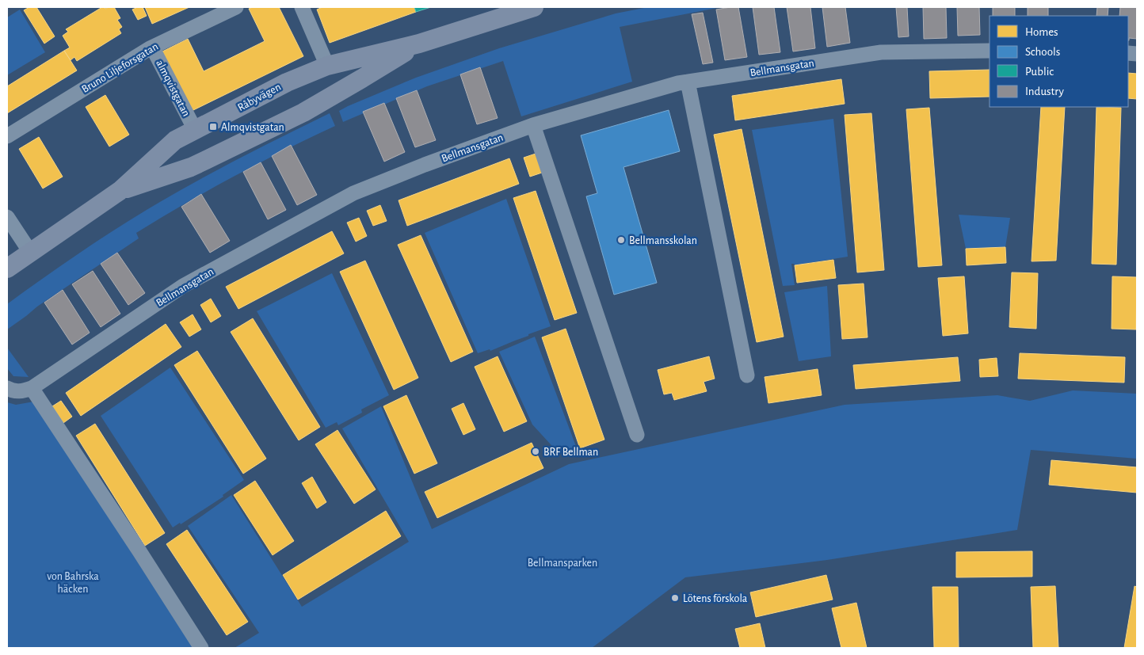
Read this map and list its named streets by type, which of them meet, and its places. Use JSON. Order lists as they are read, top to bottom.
{
  "streets": {
    "main road": ["Råbyvägen"],
    "street": ["Bruno Liljeforsgatan", "Bellmansgatan", "almqvistgatan"]
  },
  "parks": ["Bellmansparken", "von Bahrska häcken"],
  "places": {
    "transit": ["Almqvistgatan"],
    "other": ["Bellmansskolan", "BRF Bellman", "Lötens förskola"]
  },
  "legend": [
    "Homes",
    "Schools",
    "Public",
    "Industry"
  ]
}
